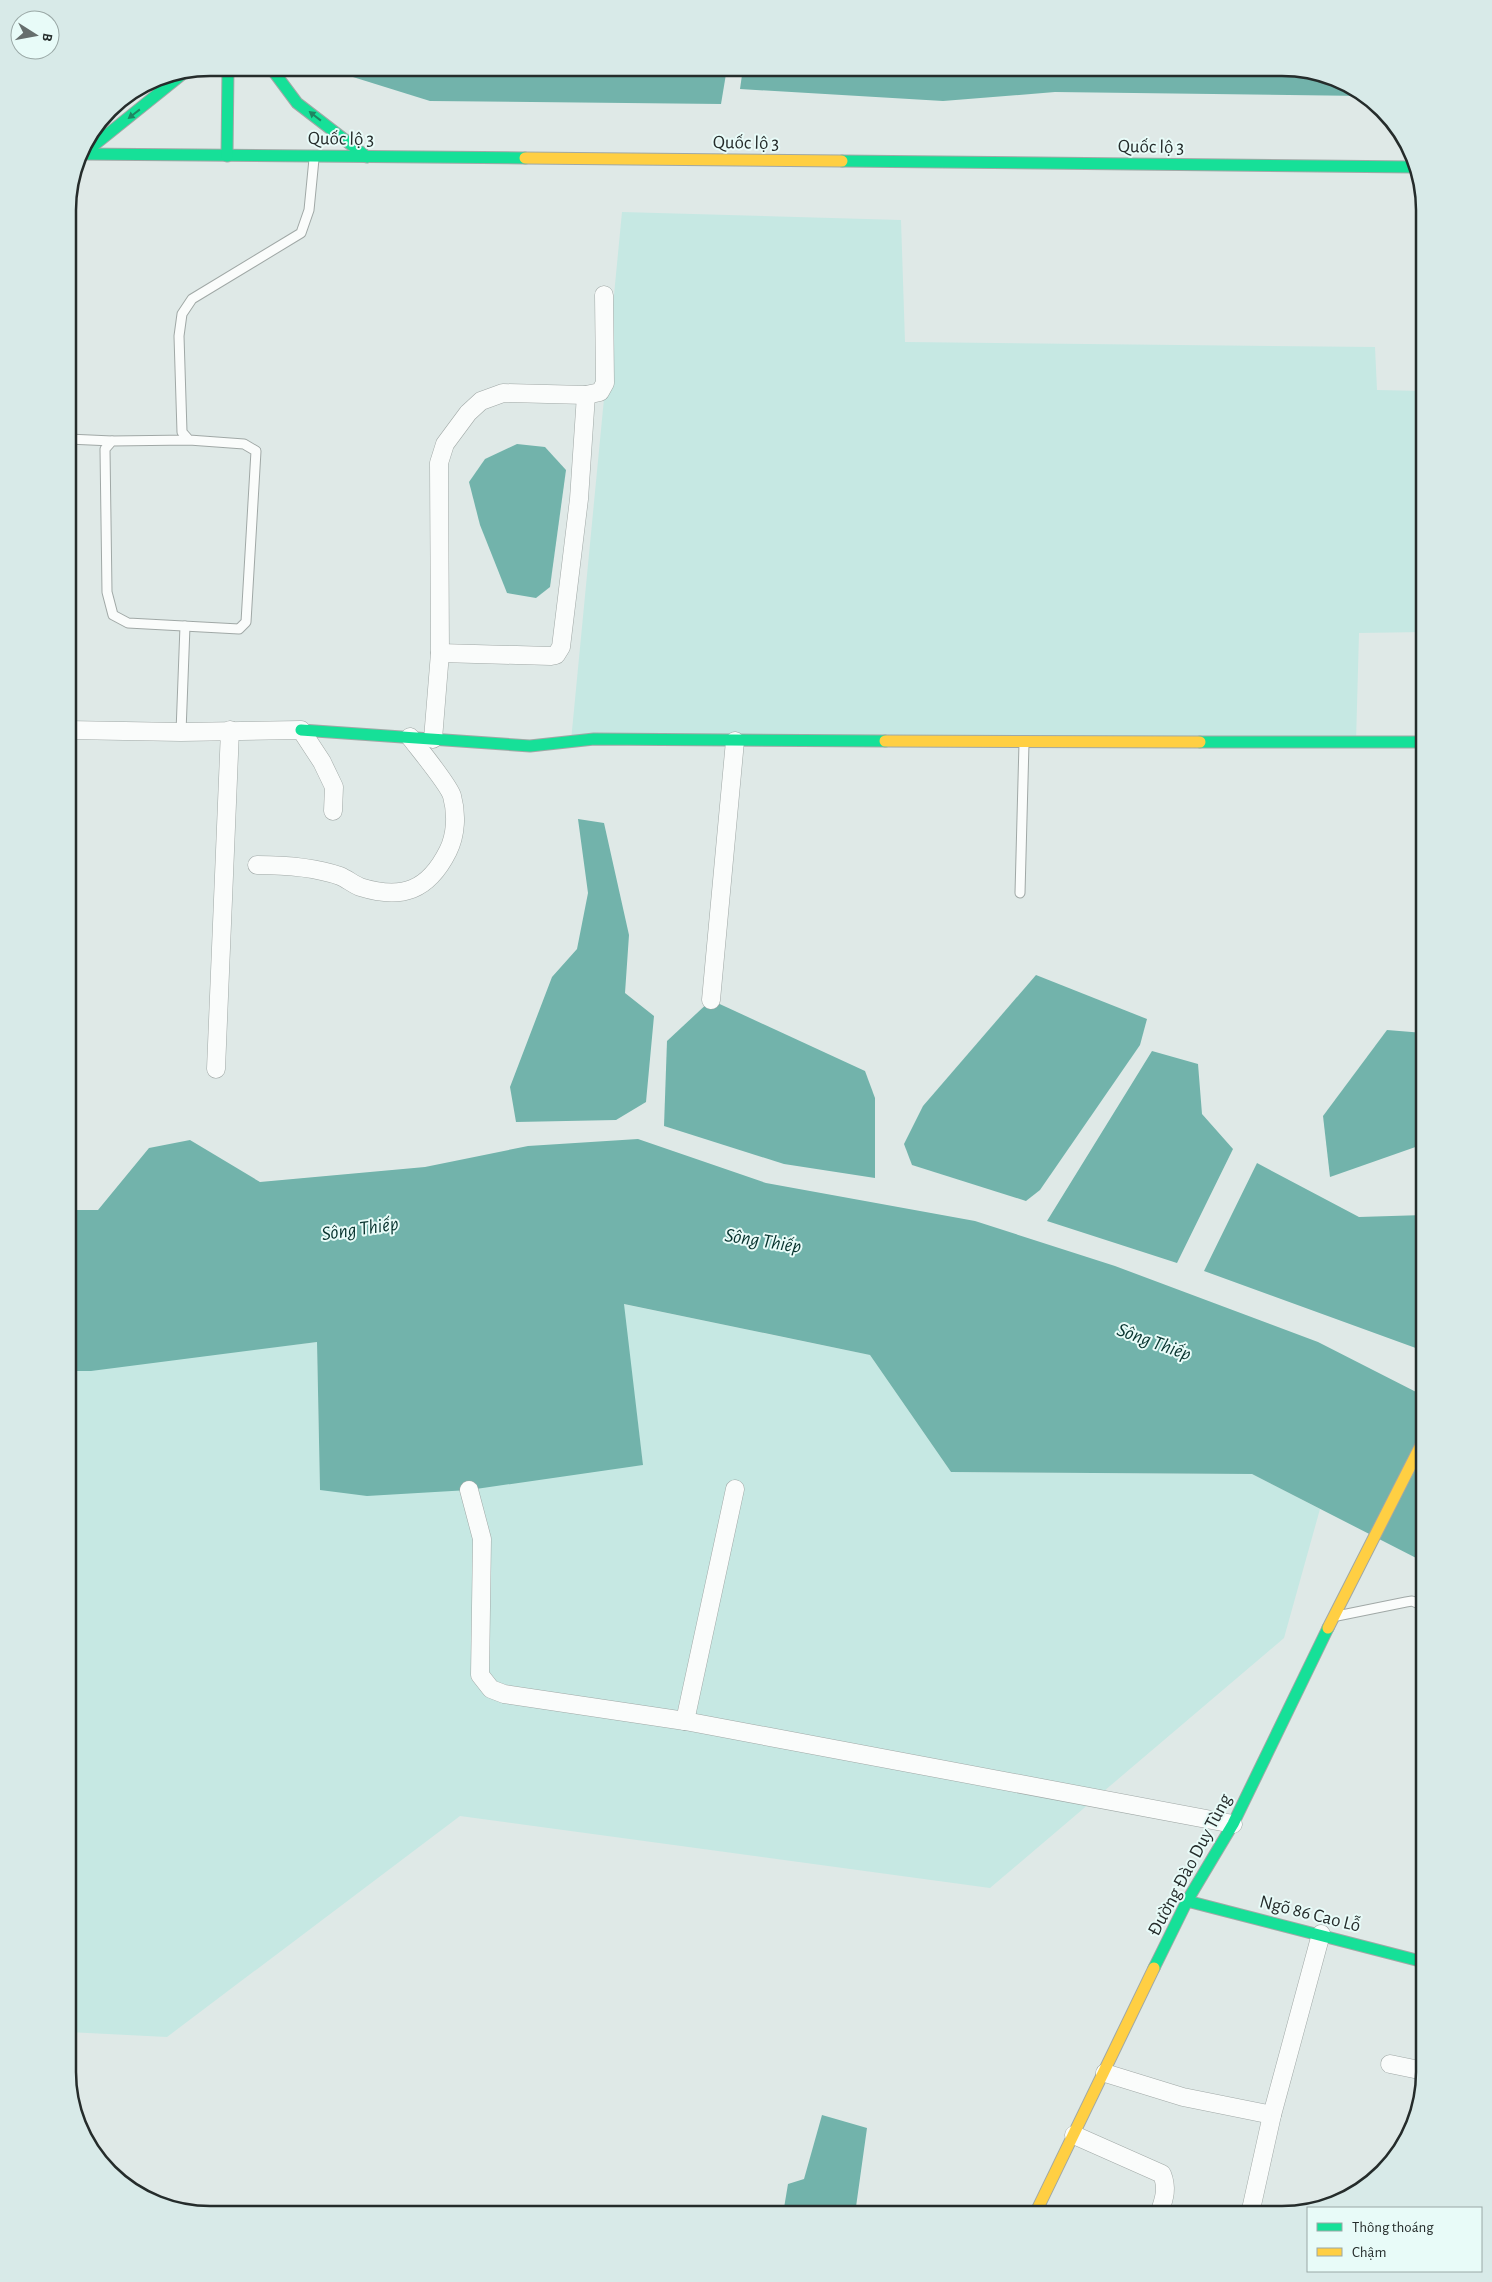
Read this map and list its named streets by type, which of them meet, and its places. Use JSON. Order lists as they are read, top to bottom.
{
  "streets": {
    "main road": ["Quốc lộ 3", "Đường Đào Duy Tùng", "Ngõ 86 Cao Lỗ"]
  },
  "crossings": [
    ["Đường Đào Duy Tùng", "Ngõ 86 Cao Lỗ"]
  ],
  "water": ["Sông Thiếp"],
  "legend": ["Thông thoáng", "Chậm"],
  "north": "right"
}
